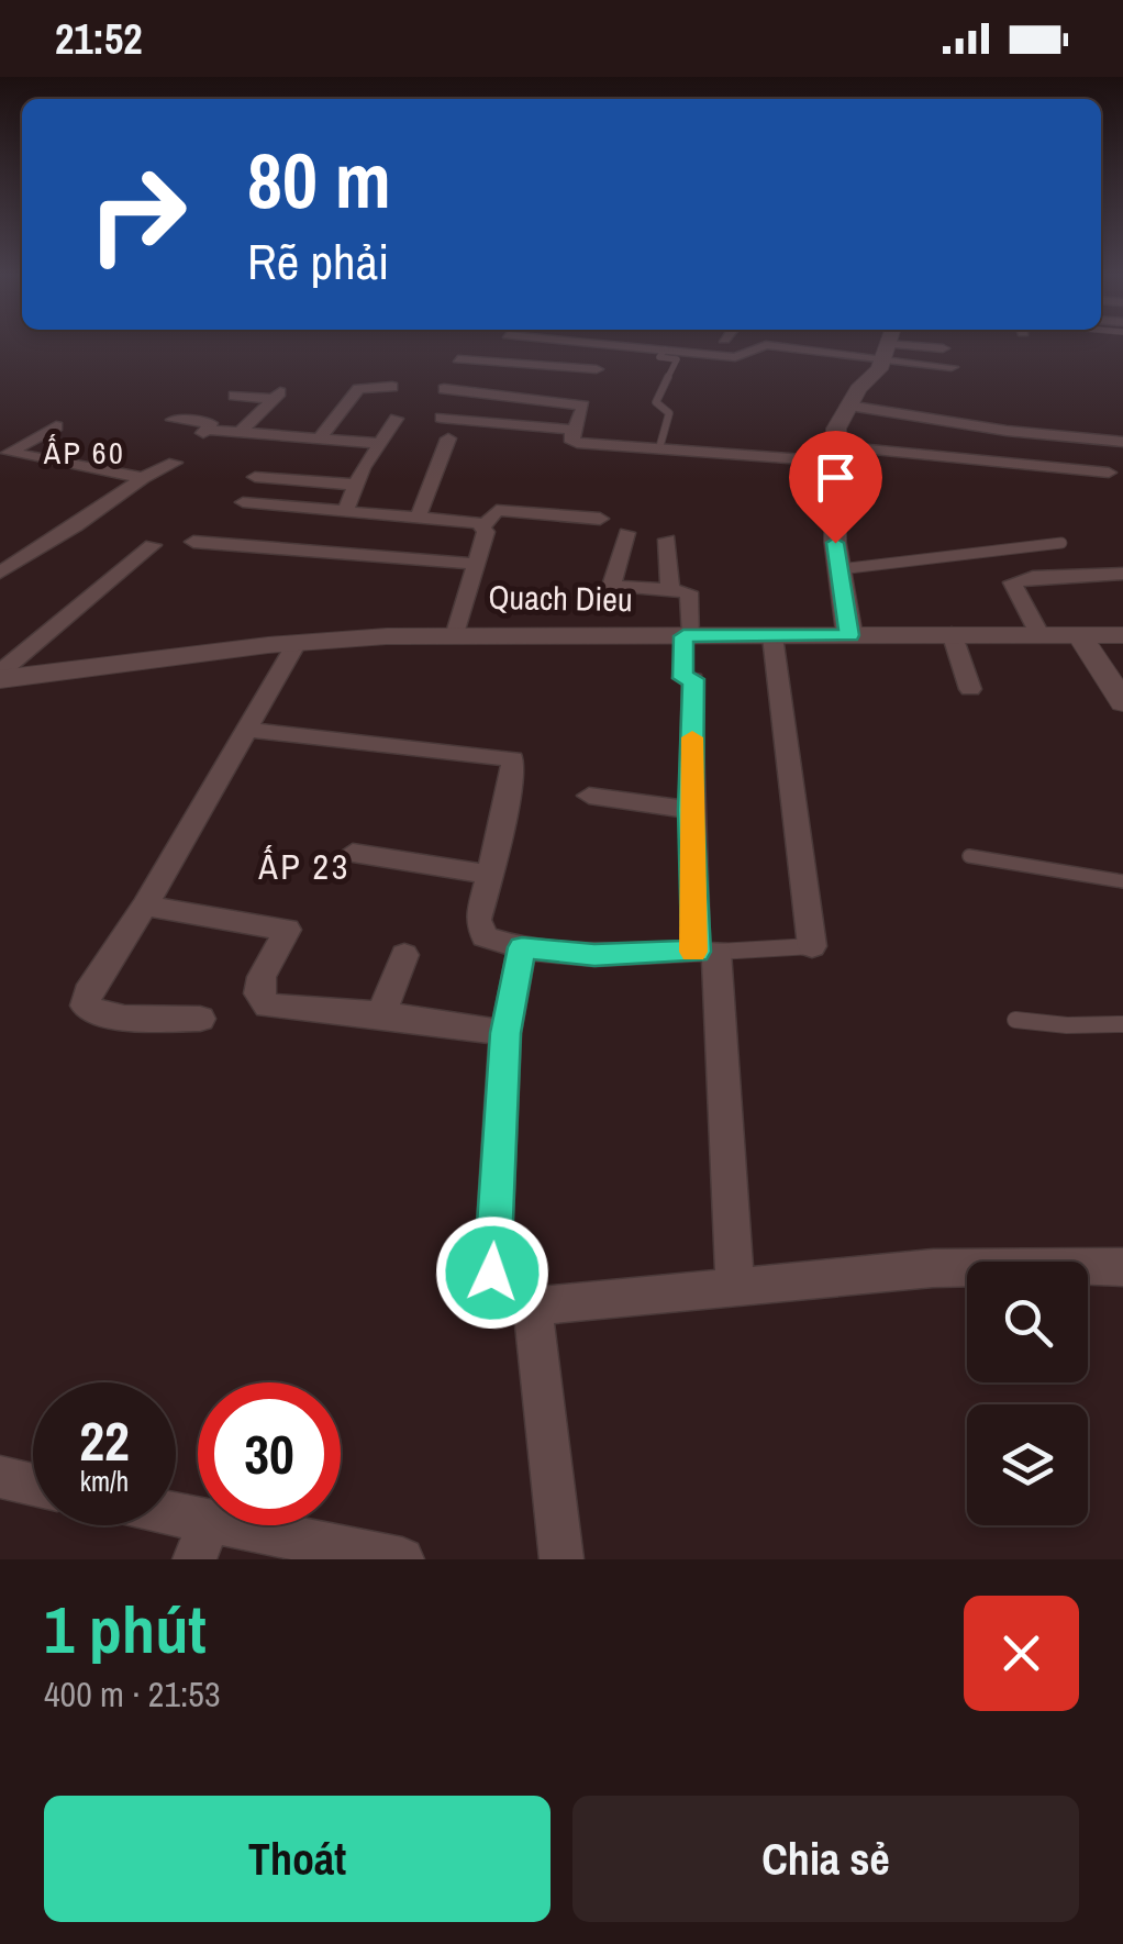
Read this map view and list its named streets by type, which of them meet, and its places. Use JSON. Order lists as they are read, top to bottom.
{
  "streets": {
    "main road": ["Quach Dieu"]
  },
  "districts": ["ẤP 60", "ẤP 23"],
  "page": {
    "status": "21:52",
    "turn": ["80 m", "Rẽ phải"],
    "speed": "22 km/h",
    "limit": "30",
    "heading": ["1 phút", "400 m · 21:53"],
    "buttons": ["Thoát", "Chia sẻ"]
  }
}
